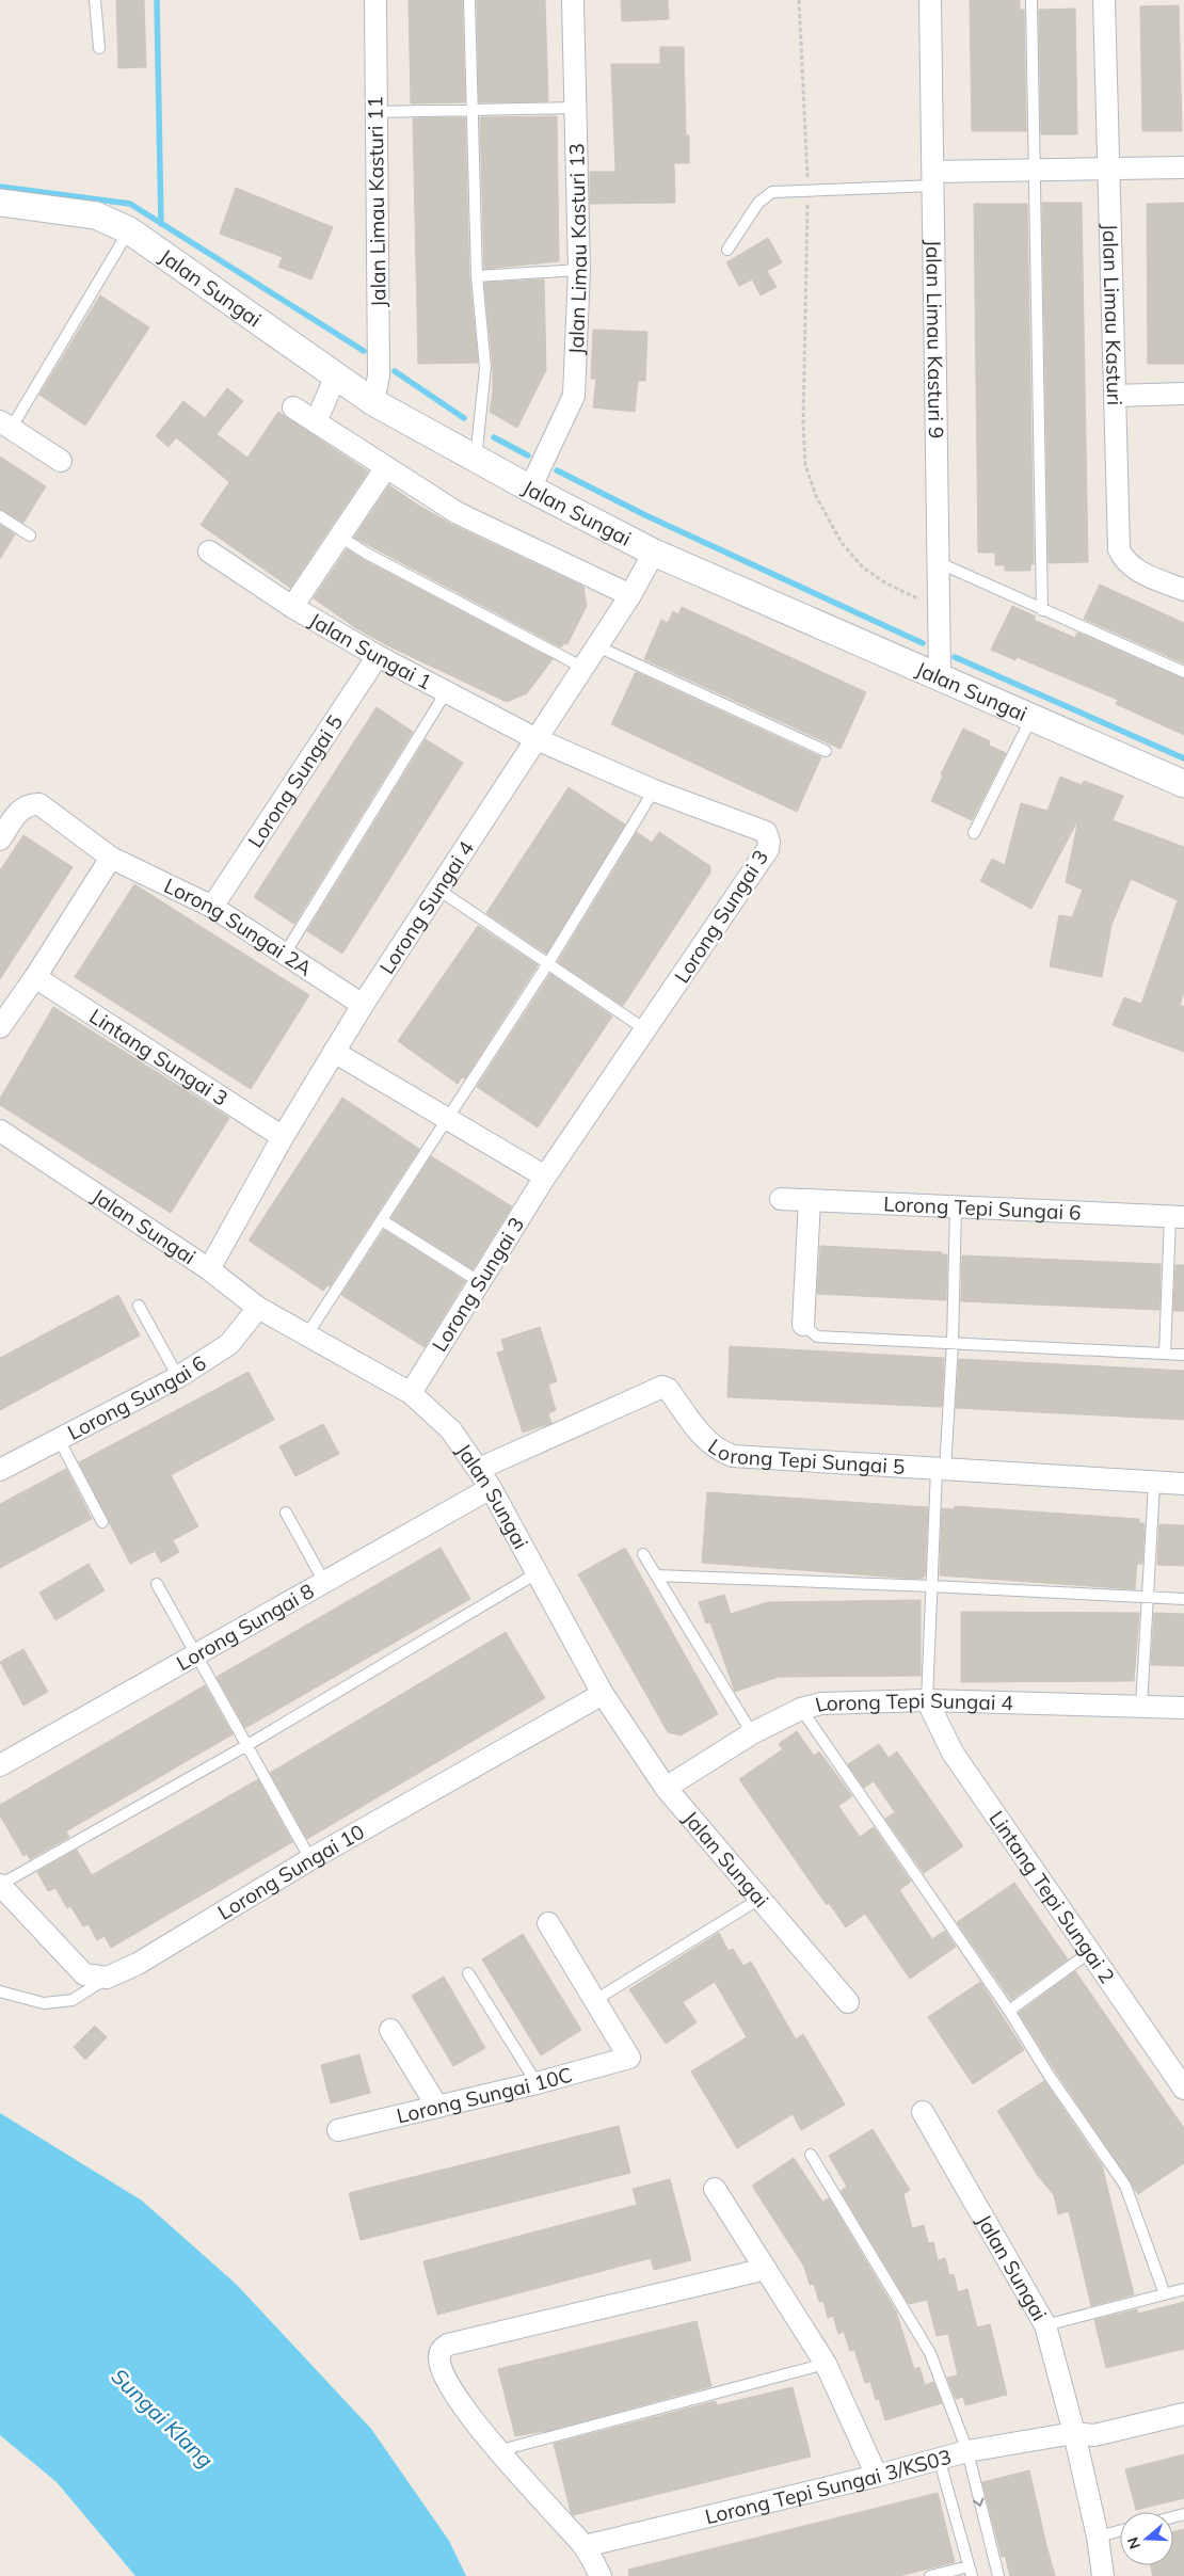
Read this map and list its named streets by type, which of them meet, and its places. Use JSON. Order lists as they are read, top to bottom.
{
  "streets": {
    "street": [
      "Jalan Limau Kasturi 11",
      "Jalan Limau Kasturi 13",
      "Jalan Sungai",
      "Jalan Limau Kasturi",
      "Jalan Limau Kasturi 9",
      "Jalan Sungai 1",
      "Lorong Sungai 5",
      "Lorong Sungai 4",
      "Lorong Sungai 3",
      "Lorong Sungai 2A",
      "Lintang Sungai 3",
      "Lorong Tepi Sungai 6",
      "Lorong Sungai 6",
      "Lorong Tepi Sungai 5",
      "Lorong Sungai 8",
      "Lorong Tepi Sungai 4",
      "Lorong Sungai 10",
      "Lintang Tepi Sungai 2",
      "Lorong Sungai 10C",
      "Lorong Tepi Sungai 3/KS03"
    ]
  },
  "crossings": [
    ["Jalan Limau Kasturi 11", "Jalan Sungai"],
    ["Jalan Limau Kasturi 13", "Jalan Sungai"],
    ["Jalan Sungai", "Jalan Limau Kasturi 9"],
    ["Jalan Sungai", "Lorong Sungai 4"],
    ["Jalan Sungai", "Lorong Sungai 3"],
    ["Jalan Sungai", "Lorong Sungai 6"],
    ["Jalan Sungai", "Lorong Tepi Sungai 5"],
    ["Jalan Sungai", "Lorong Sungai 8"],
    ["Jalan Sungai", "Lorong Tepi Sungai 4"],
    ["Jalan Sungai", "Lorong Sungai 10"],
    ["Jalan Sungai", "Lorong Tepi Sungai 3/KS03"],
    ["Jalan Sungai 1", "Lorong Sungai 5"],
    ["Jalan Sungai 1", "Lorong Sungai 4"],
    ["Jalan Sungai 1", "Lorong Sungai 3"],
    ["Lorong Sungai 5", "Lorong Sungai 2A"],
    ["Lorong Sungai 4", "Lorong Sungai 3"],
    ["Lorong Sungai 4", "Lorong Sungai 2A"],
    ["Lorong Sungai 4", "Lintang Sungai 3"],
    ["Lorong Tepi Sungai 4", "Lintang Tepi Sungai 2"]
  ],
  "water": ["Sungai Klang"],
  "north": "left"
}
